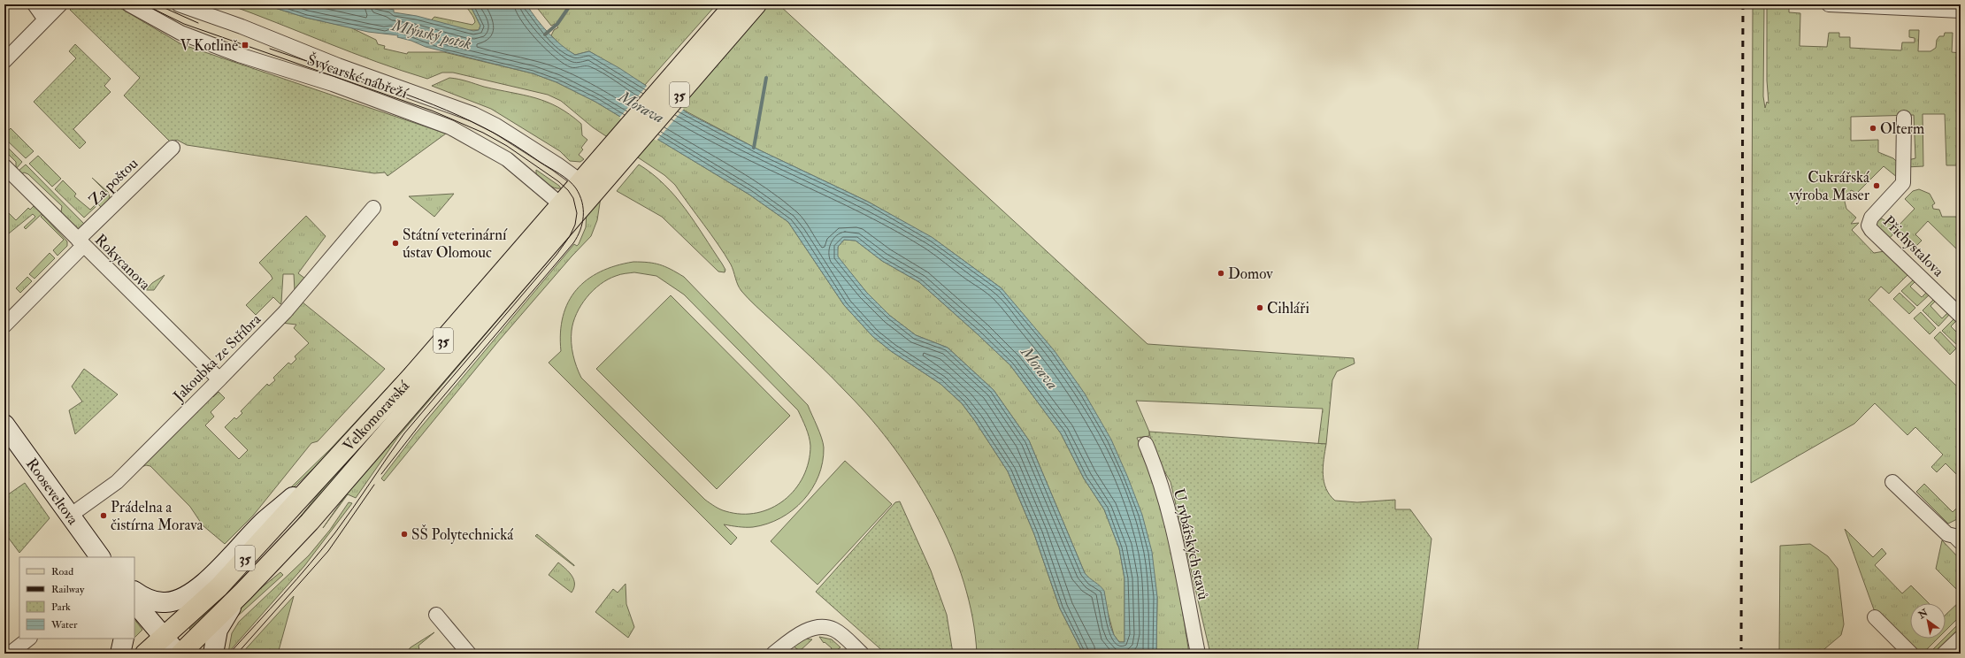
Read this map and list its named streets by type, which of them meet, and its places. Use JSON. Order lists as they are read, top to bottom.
{
  "streets": {
    "main road": ["35", "Velkomoravská"],
    "street": [
      "Švýcarské nábřeží",
      "Za poštou",
      "Přichystalova",
      "Rokycanova",
      "Jakoubka ze Stříbra",
      "Rooseveltova",
      "U rybářských stavů"
    ]
  },
  "crossings": [
    ["Švýcarské nábřeží", "Velkomoravská"],
    ["35", "Velkomoravská"],
    ["Za poštou", "Rokycanova"],
    ["Rokycanova", "Jakoubka ze Stříbra"],
    ["Jakoubka ze Stříbra", "Rooseveltova"]
  ],
  "water": ["Mlýnský potok", "Morava"],
  "places": {
    "transit": ["V Kotlině"],
    "other": [
      "Olterm",
      "Cukrářská výroba Maser",
      "Státní veterinární ústav Olomouc",
      "Domov",
      "Cihláři",
      "Prádelna a čistírna Morava",
      "SŠ Polytechnická"
    ]
  },
  "legend": [
    "Road",
    "Railway",
    "Park",
    "Water"
  ],
  "north": "top left"
}
